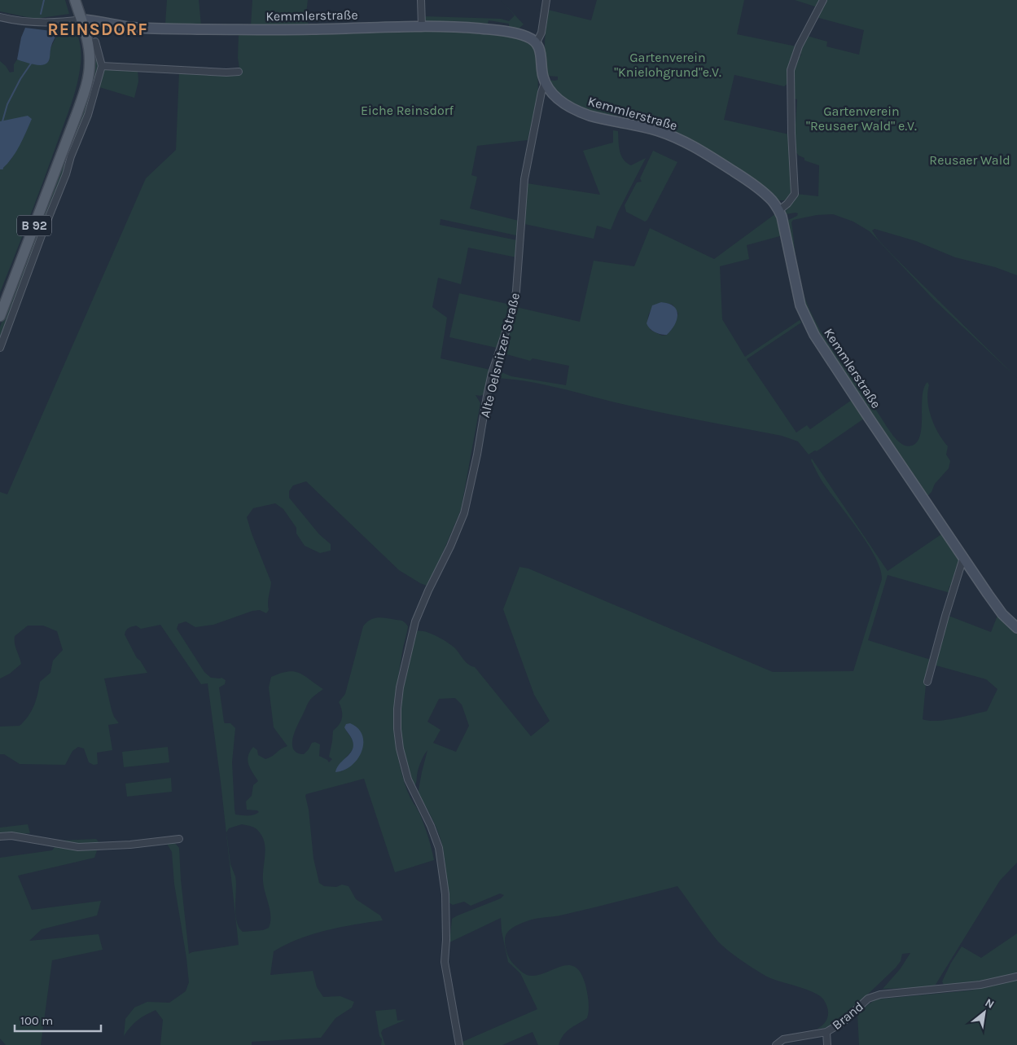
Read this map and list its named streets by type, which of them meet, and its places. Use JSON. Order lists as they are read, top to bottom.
{
  "streets": {
    "main road": ["B 92"],
    "street": ["Kemmlerstraße", "Alte Oelsnitzer Straße", "Brand"]
  },
  "crossings": [
    ["Kemmlerstraße", "B 92"],
    ["Kemmlerstraße", "Alte Oelsnitzer Straße"]
  ],
  "districts": ["REINSDORF"],
  "parks": [
    "Gartenverein \"Knielohgrund\"e.V.",
    "Eiche Reinsdorf",
    "Gartenverein \"Reusaer Wald\" e.V.",
    "Reusaer Wald"
  ],
  "scale_bar": "100 m",
  "north": "top right"
}
